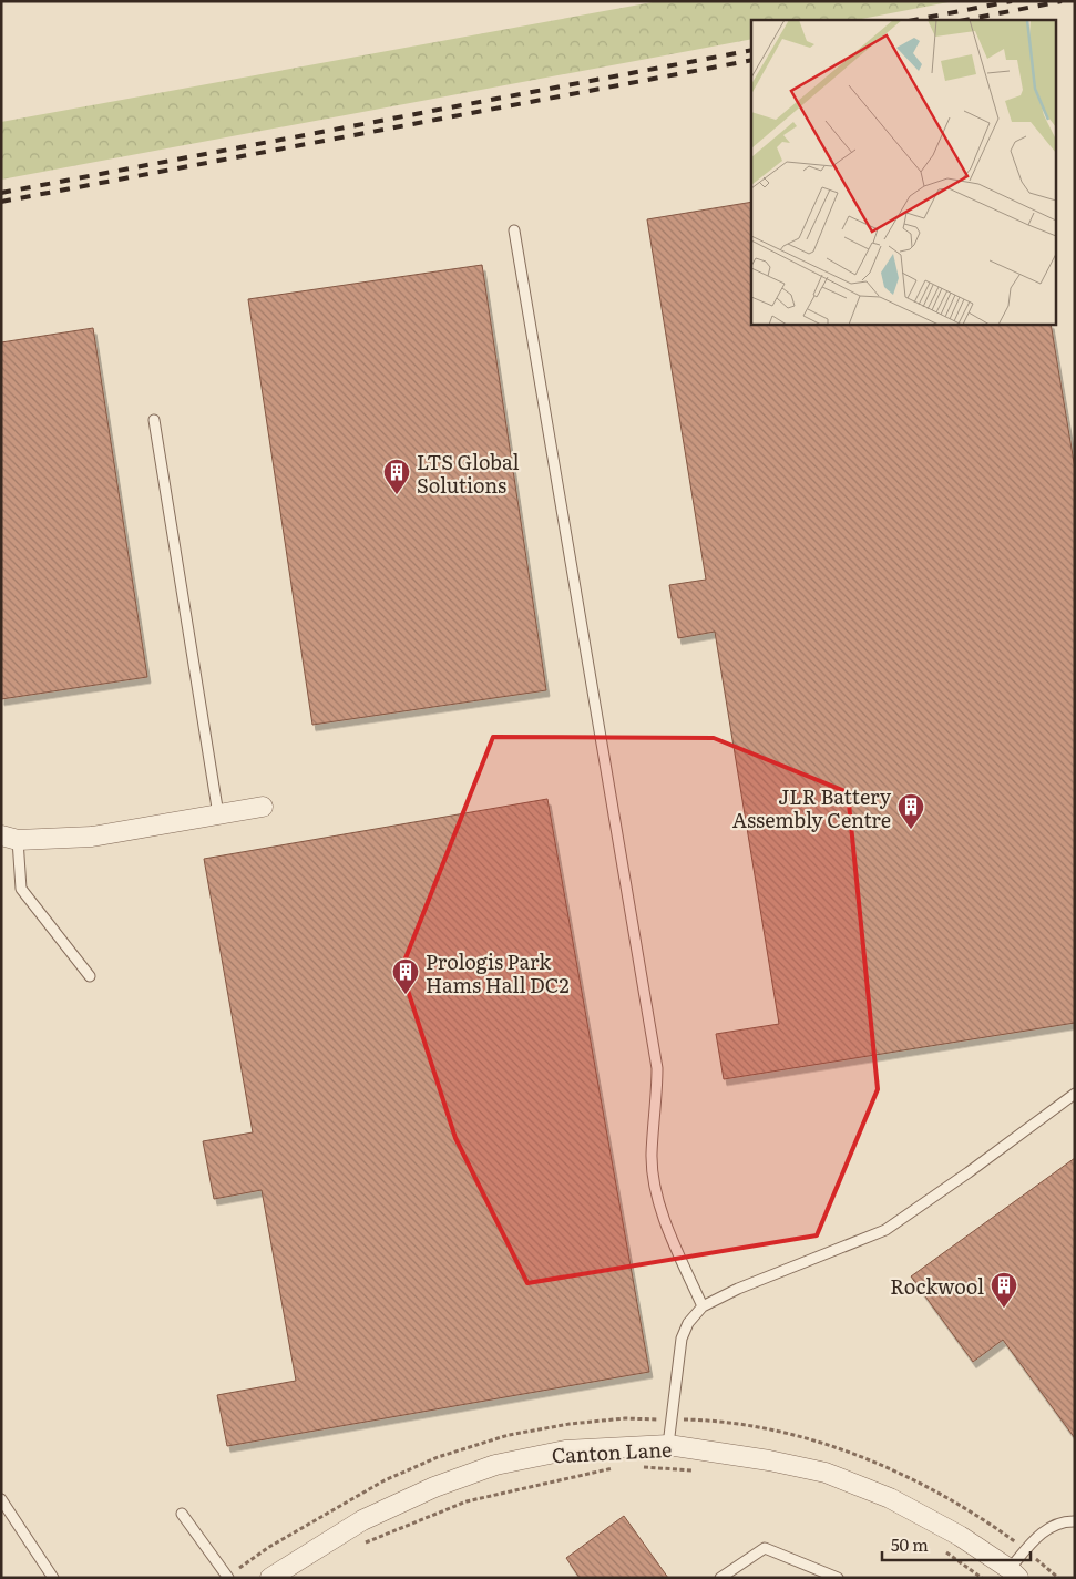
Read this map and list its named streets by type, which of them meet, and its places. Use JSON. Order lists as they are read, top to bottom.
{
  "streets": {
    "street": ["Canton Lane"]
  },
  "places": {
    "building": [
      "LTS Global Solutions",
      "JLR Battery Assembly Centre",
      "Prologis Park Hams Hall DC2",
      "Rockwool"
    ]
  },
  "scale_bar": "50 m"
}
